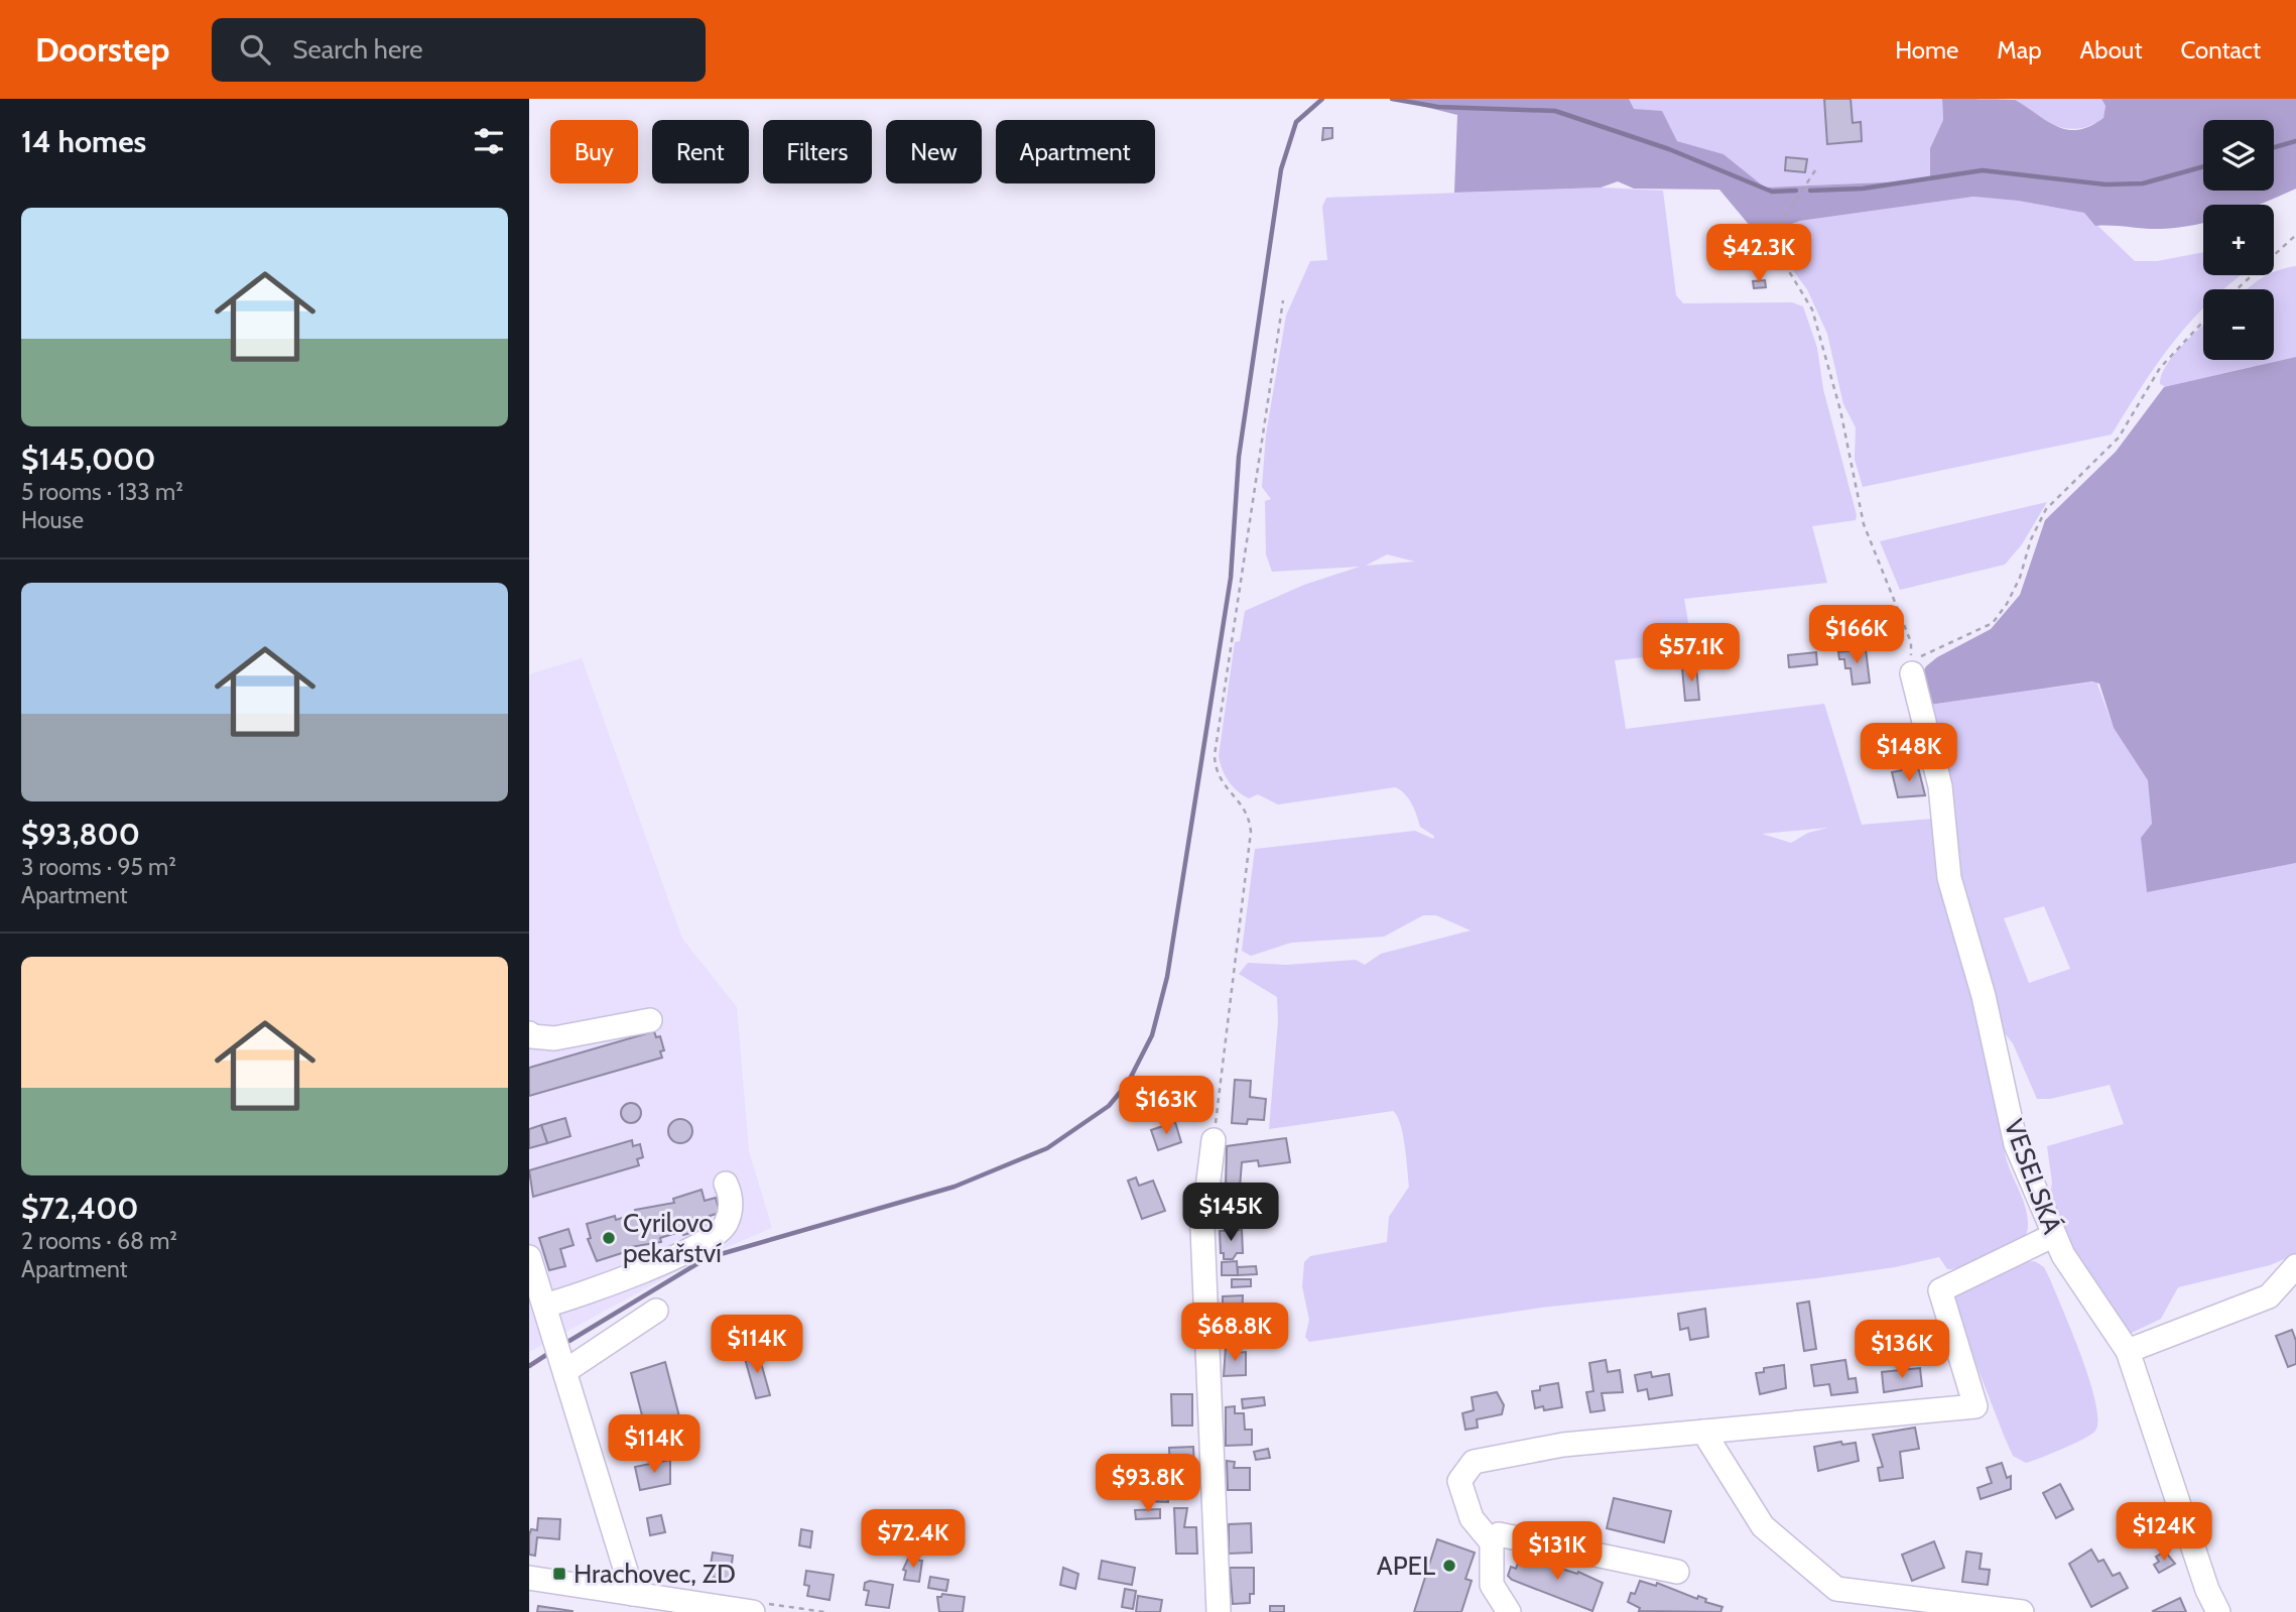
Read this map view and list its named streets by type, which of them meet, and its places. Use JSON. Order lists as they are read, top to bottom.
{
  "streets": {
    "street": ["VESELSKÁ"]
  },
  "places": {
    "other": ["Cyrilovo pekařství", "APEL"],
    "transit": ["Hrachovec, ZD"]
  },
  "page": {
    "header": "Doorstep",
    "search": "Search here",
    "nav": [
      "Home",
      "Map",
      "About",
      "Contact"
    ],
    "heading": "14 homes",
    "map_buttons": ["+", "−"],
    "chip": [
      "Buy",
      "Rent",
      "Filters",
      "New",
      "Apartment"
    ],
    "list": [
      {
        "name": "$145,000",
        "note": "5 rooms · 133 m² · House"
      },
      {
        "name": "$93,800",
        "note": "3 rooms · 95 m² · Apartment"
      },
      {
        "name": "$72,400",
        "note": "2 rooms · 68 m² · Apartment"
      }
    ],
    "price": [
      "$42.3K",
      "$166K",
      "$57.1K",
      "$148K",
      "$163K",
      "$145K",
      "$68.8K",
      "$114K",
      "$136K",
      "$114K",
      "$93.8K",
      "$124K",
      "$72.4K",
      "$131K"
    ]
  }
}
